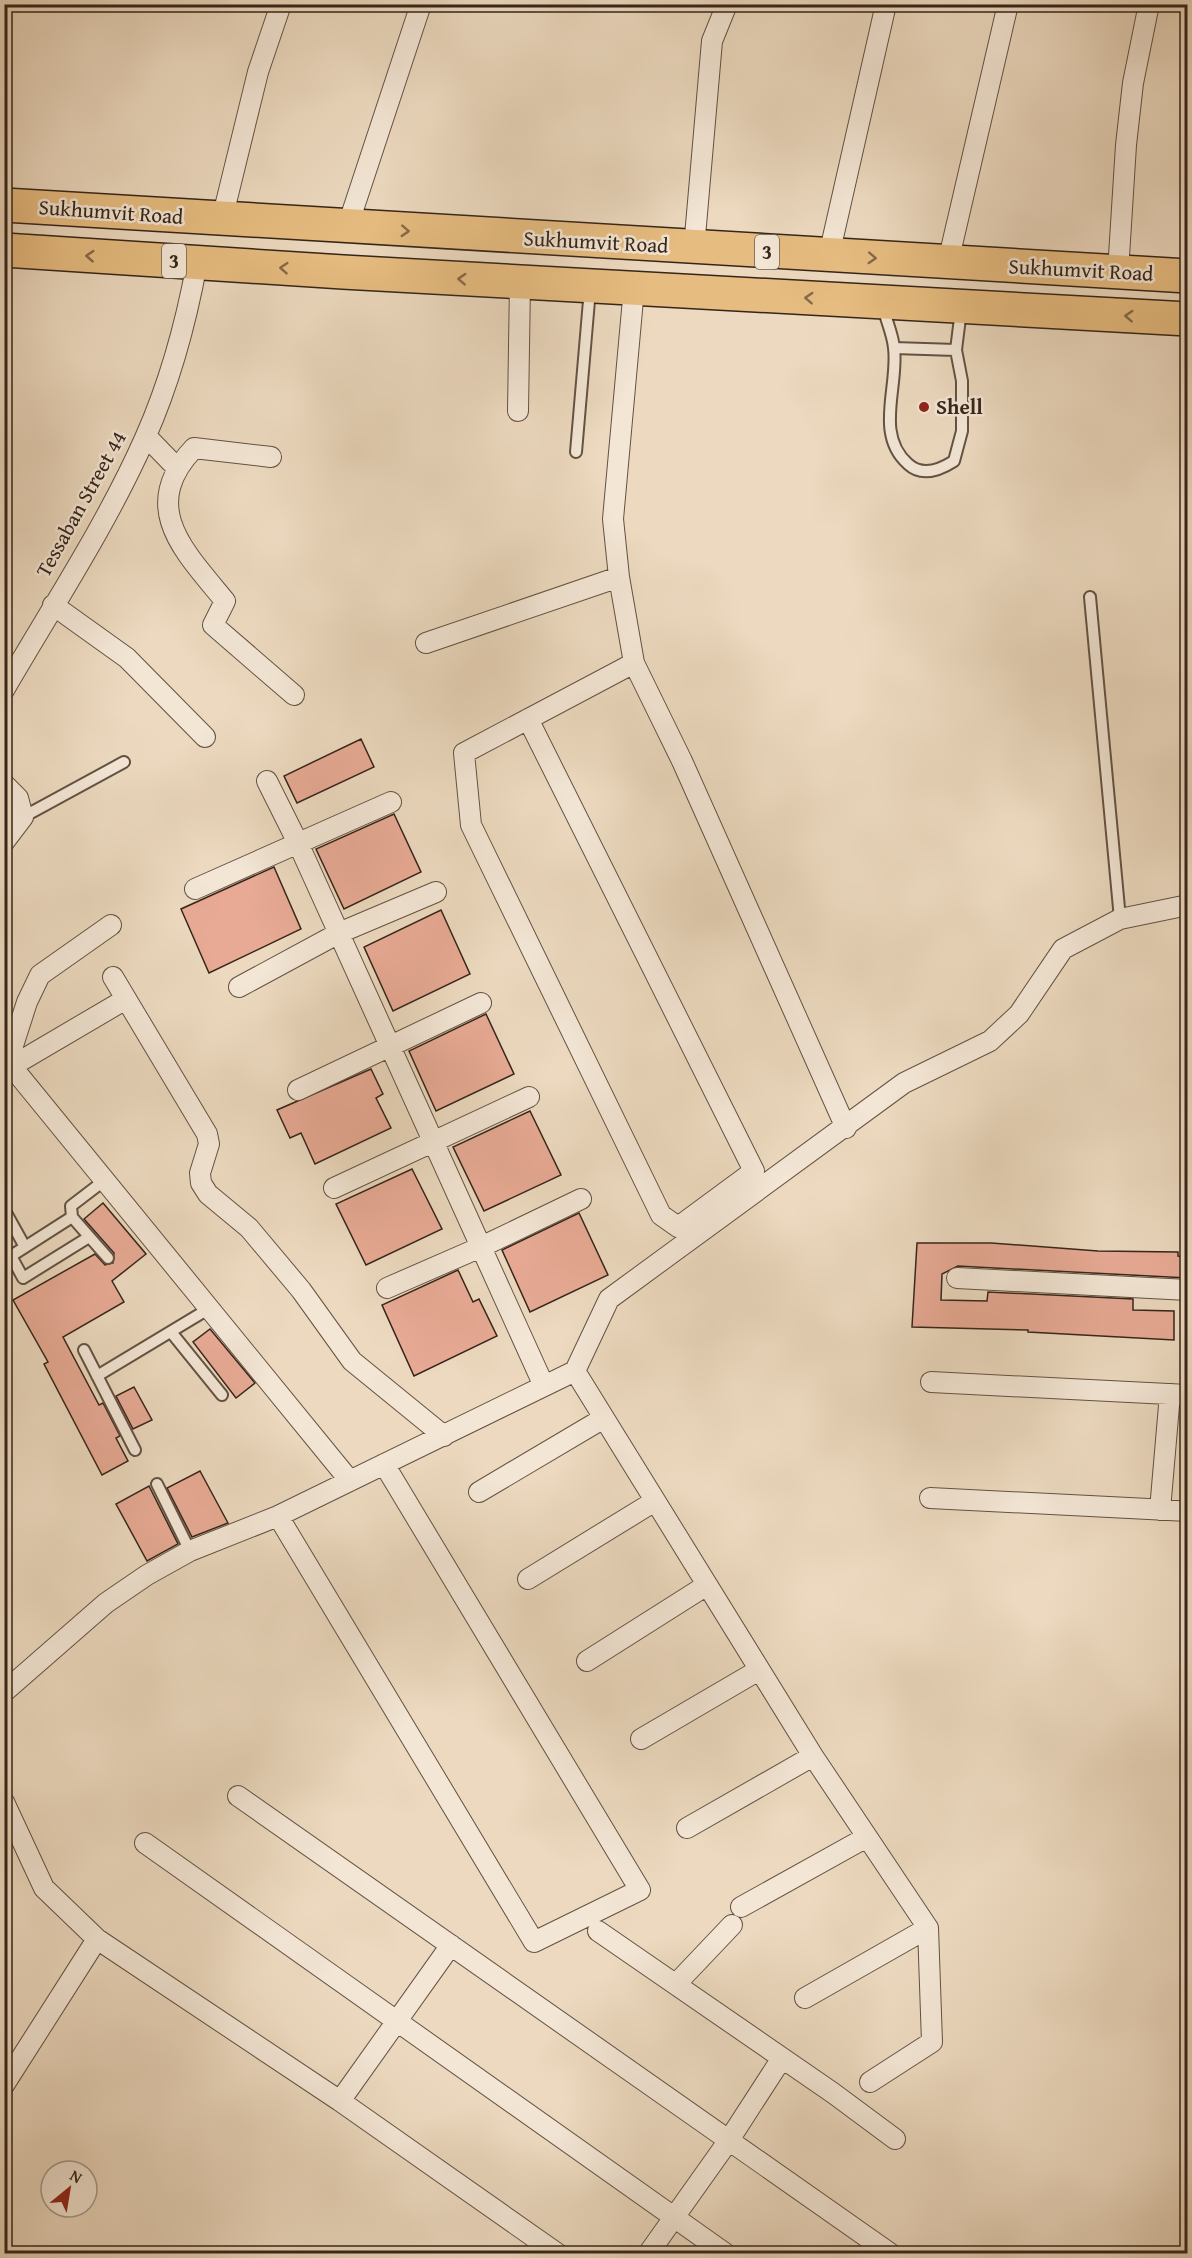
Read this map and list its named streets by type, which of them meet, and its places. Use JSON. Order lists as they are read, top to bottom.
{
  "streets": {
    "highway": ["Sukhumvit Road", "3"],
    "street": ["Tessaban Street 44"]
  },
  "crossings": [
    ["Sukhumvit Road", "Tessaban Street 44"]
  ],
  "places": ["Shell"],
  "north": "top right"
}
